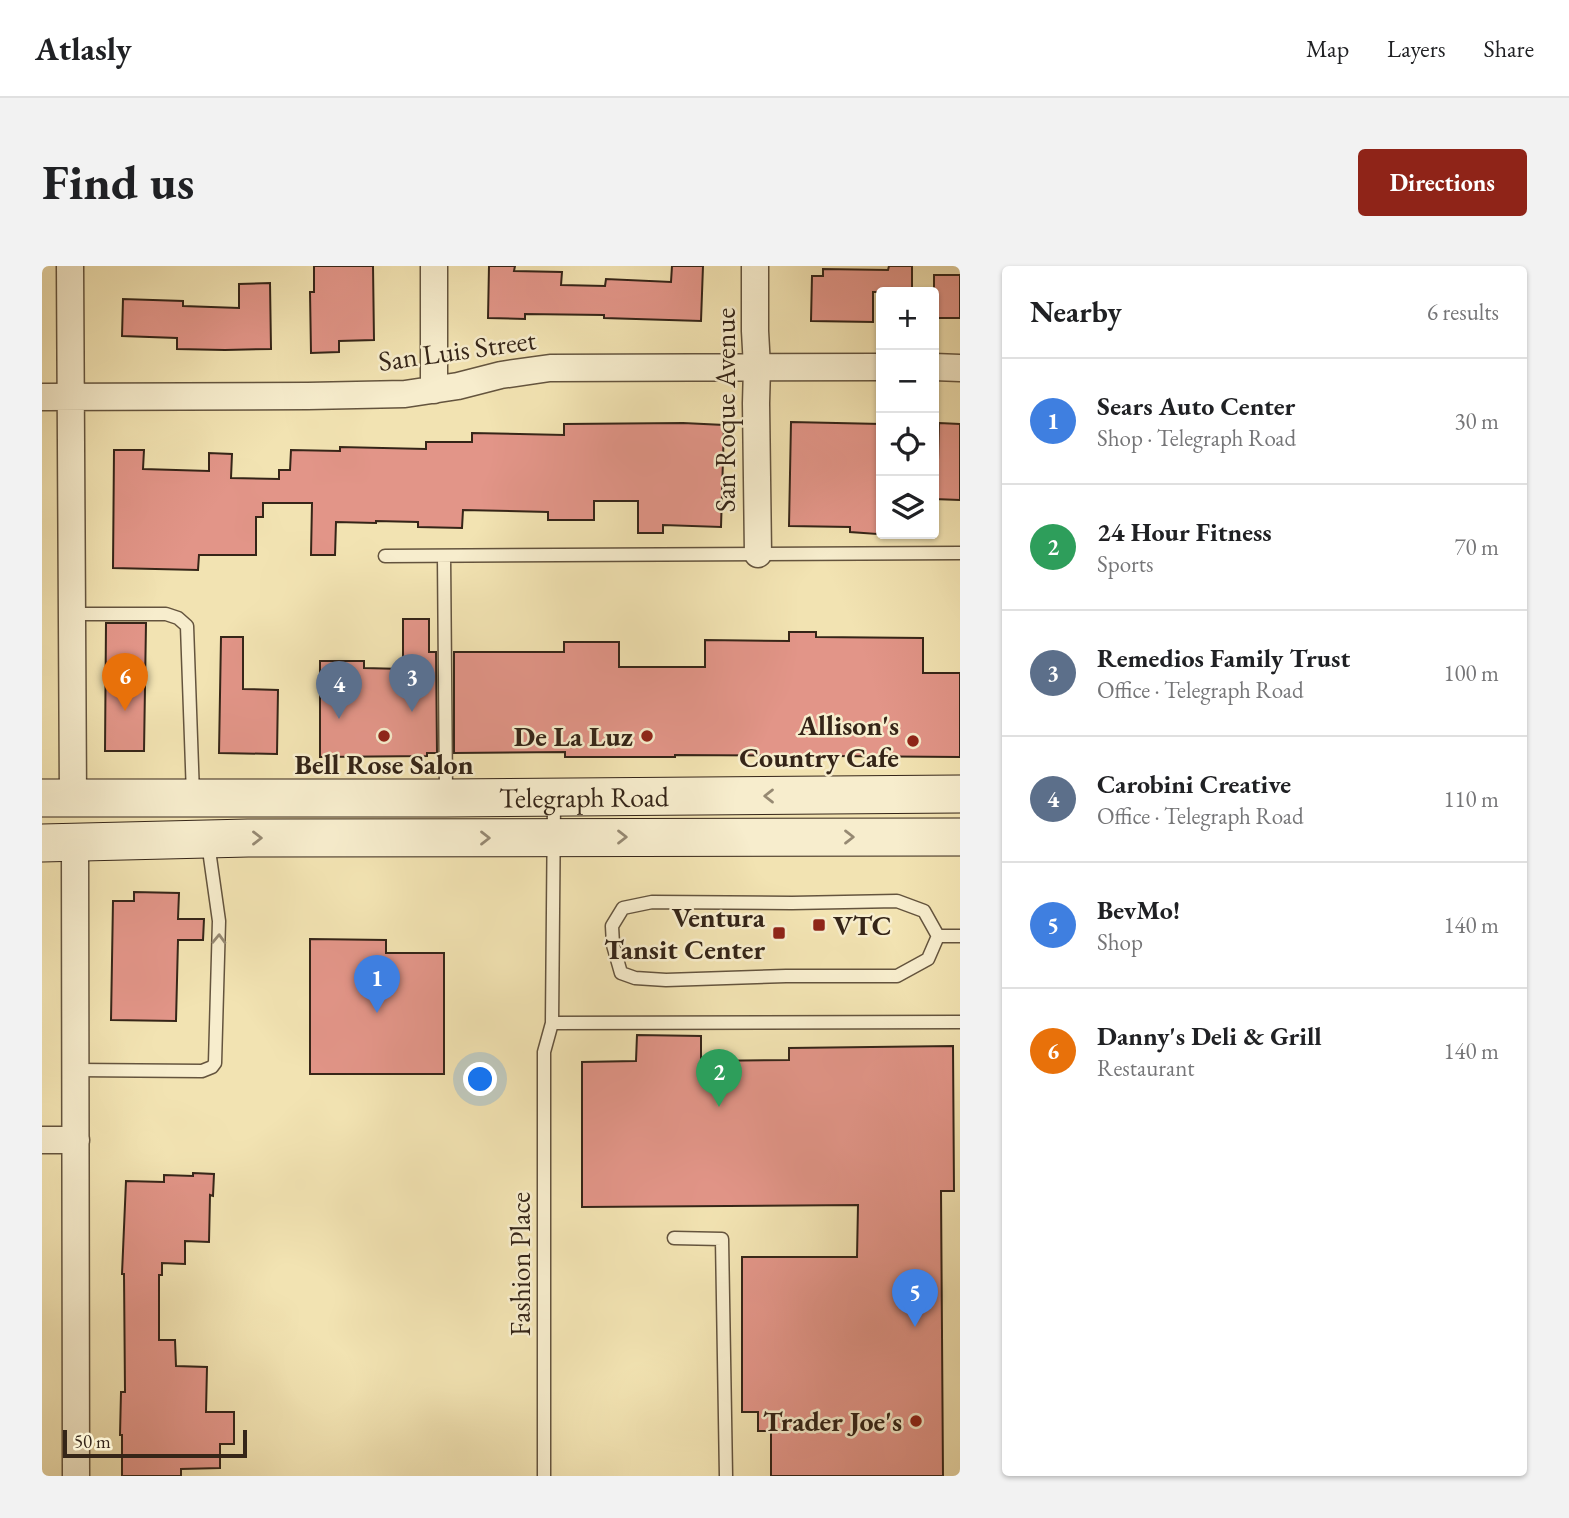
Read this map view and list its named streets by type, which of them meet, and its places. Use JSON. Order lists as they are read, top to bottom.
{
  "streets": {
    "main road": ["Telegraph Road"],
    "street": ["San Luis Street", "San Roque Avenue"],
    "lane": ["Fashion Place"]
  },
  "crossings": [
    ["San Luis Street", "San Roque Avenue"]
  ],
  "places": {
    "other": [
      "Bell Rose Salon",
      "De La Luz",
      "Allison's Country Cafe",
      "Trader Joe's"
    ],
    "transit": ["VTC", "Ventura Tansit Center"]
  },
  "scale_bar": "50 m",
  "page": {
    "header": "Atlasly",
    "nav": ["Map", "Layers", "Share"],
    "buttons": "Directions",
    "title": "Find us",
    "heading": ["Nearby", "6 results"],
    "map_buttons": ["+", "−"],
    "list": [
      {
        "mark": "1",
        "name": "Sears Auto Center",
        "note": "Shop · Telegraph Road",
        "value": "30 m"
      },
      {
        "mark": "2",
        "name": "24 Hour Fitness",
        "note": "Sports",
        "value": "70 m"
      },
      {
        "mark": "3",
        "name": "Remedios Family Trust",
        "note": "Office · Telegraph Road",
        "value": "100 m"
      },
      {
        "mark": "4",
        "name": "Carobini Creative",
        "note": "Office · Telegraph Road",
        "value": "110 m"
      },
      {
        "mark": "5",
        "name": "BevMo!",
        "note": "Shop",
        "value": "140 m"
      },
      {
        "mark": "6",
        "name": "Danny's Deli & Grill",
        "note": "Restaurant",
        "value": "140 m"
      }
    ],
    "pins": [
      "6",
      "3",
      "4",
      "1",
      "2",
      "5"
    ],
    "scale": "50 m"
  }
}
